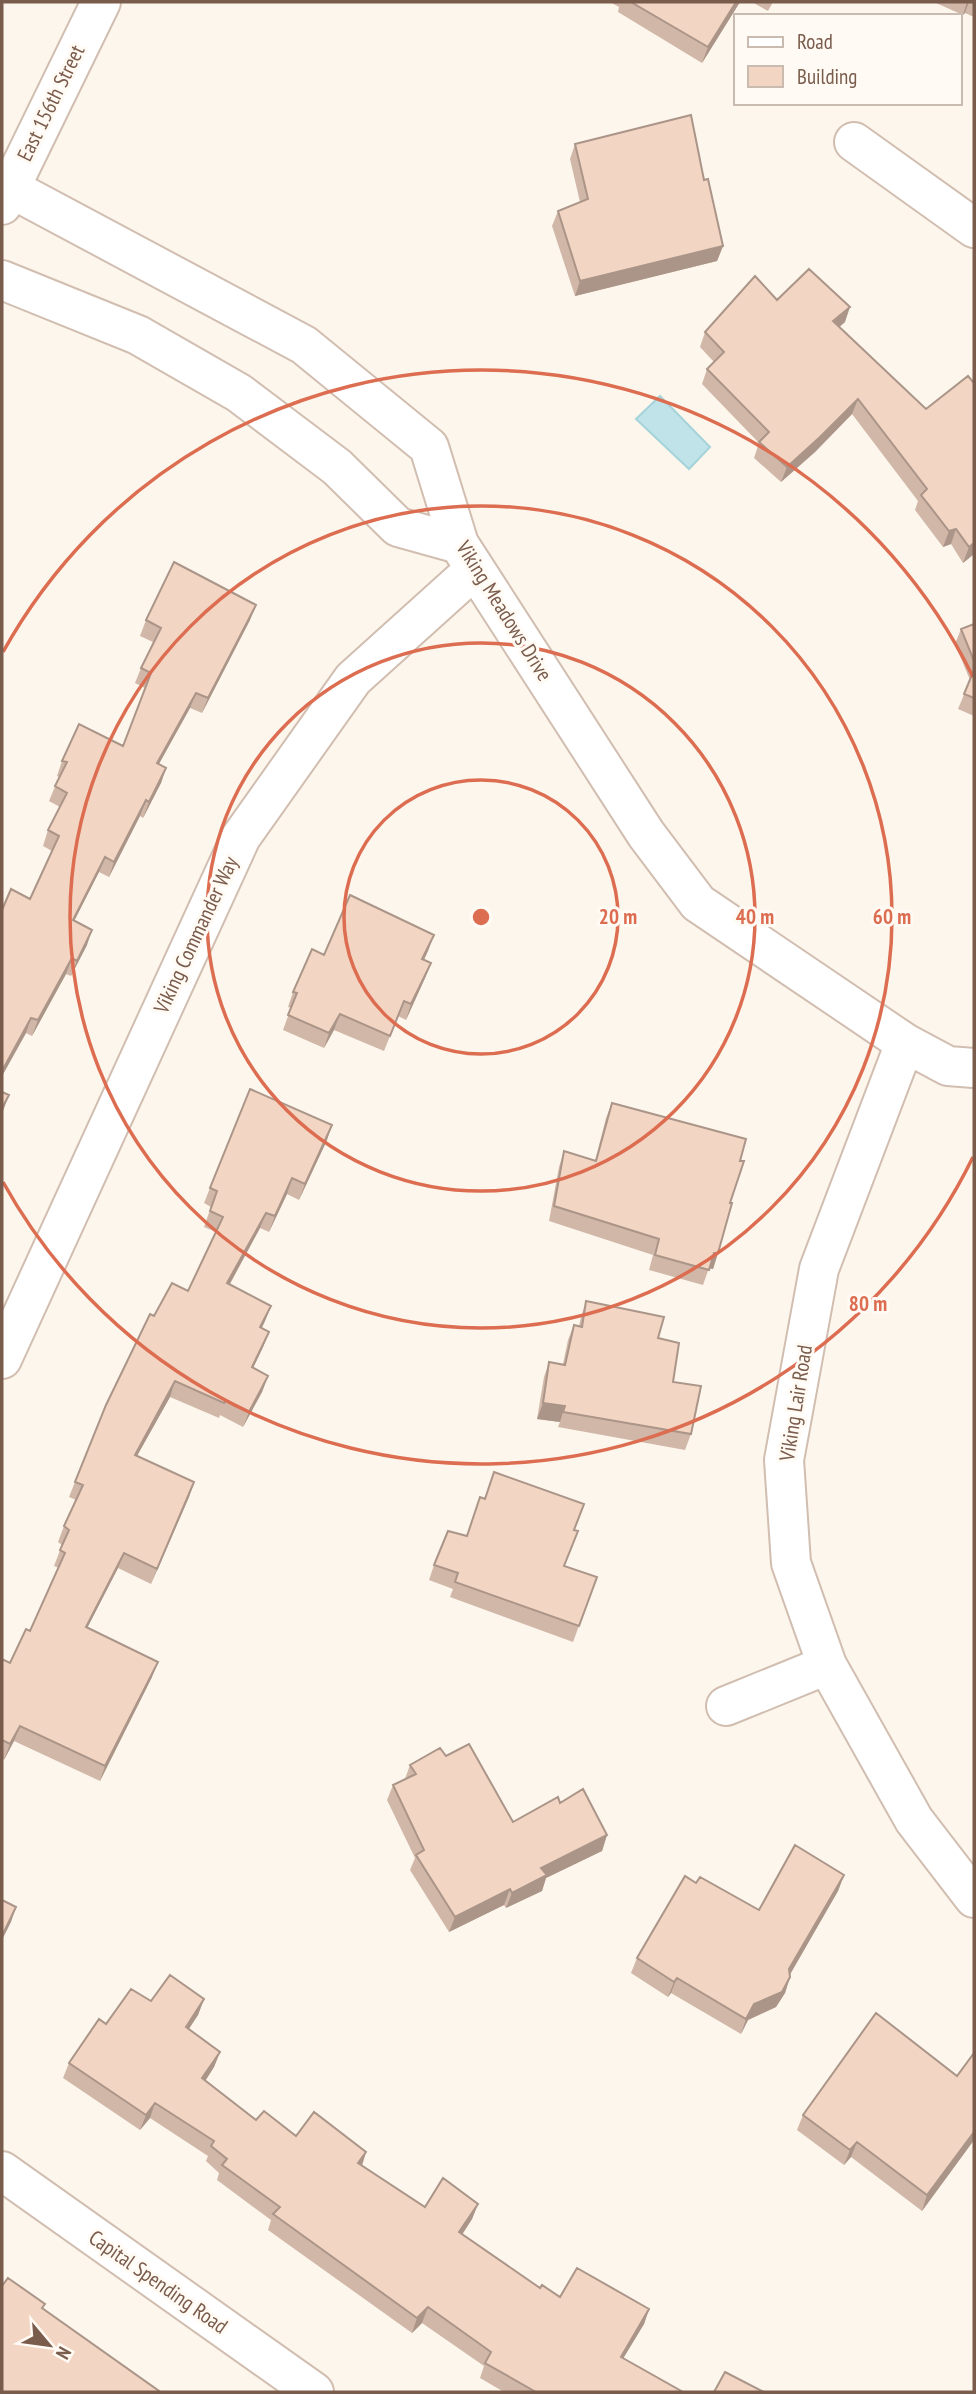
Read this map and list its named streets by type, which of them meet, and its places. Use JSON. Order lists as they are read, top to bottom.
{
  "streets": {
    "street": [
      "East 156th Street",
      "Viking Meadows Drive",
      "Viking Commander Way",
      "Viking Lair Road",
      "Capital Spending Road"
    ]
  },
  "crossings": [
    ["East 156th Street", "Viking Meadows Drive"],
    ["Viking Meadows Drive", "Viking Commander Way"],
    ["Viking Meadows Drive", "Viking Lair Road"]
  ],
  "legend": ["Road", "Building"],
  "north": "bottom right",
  "rings": [
    "20 m",
    "40 m",
    "60 m",
    "80 m"
  ]
}
